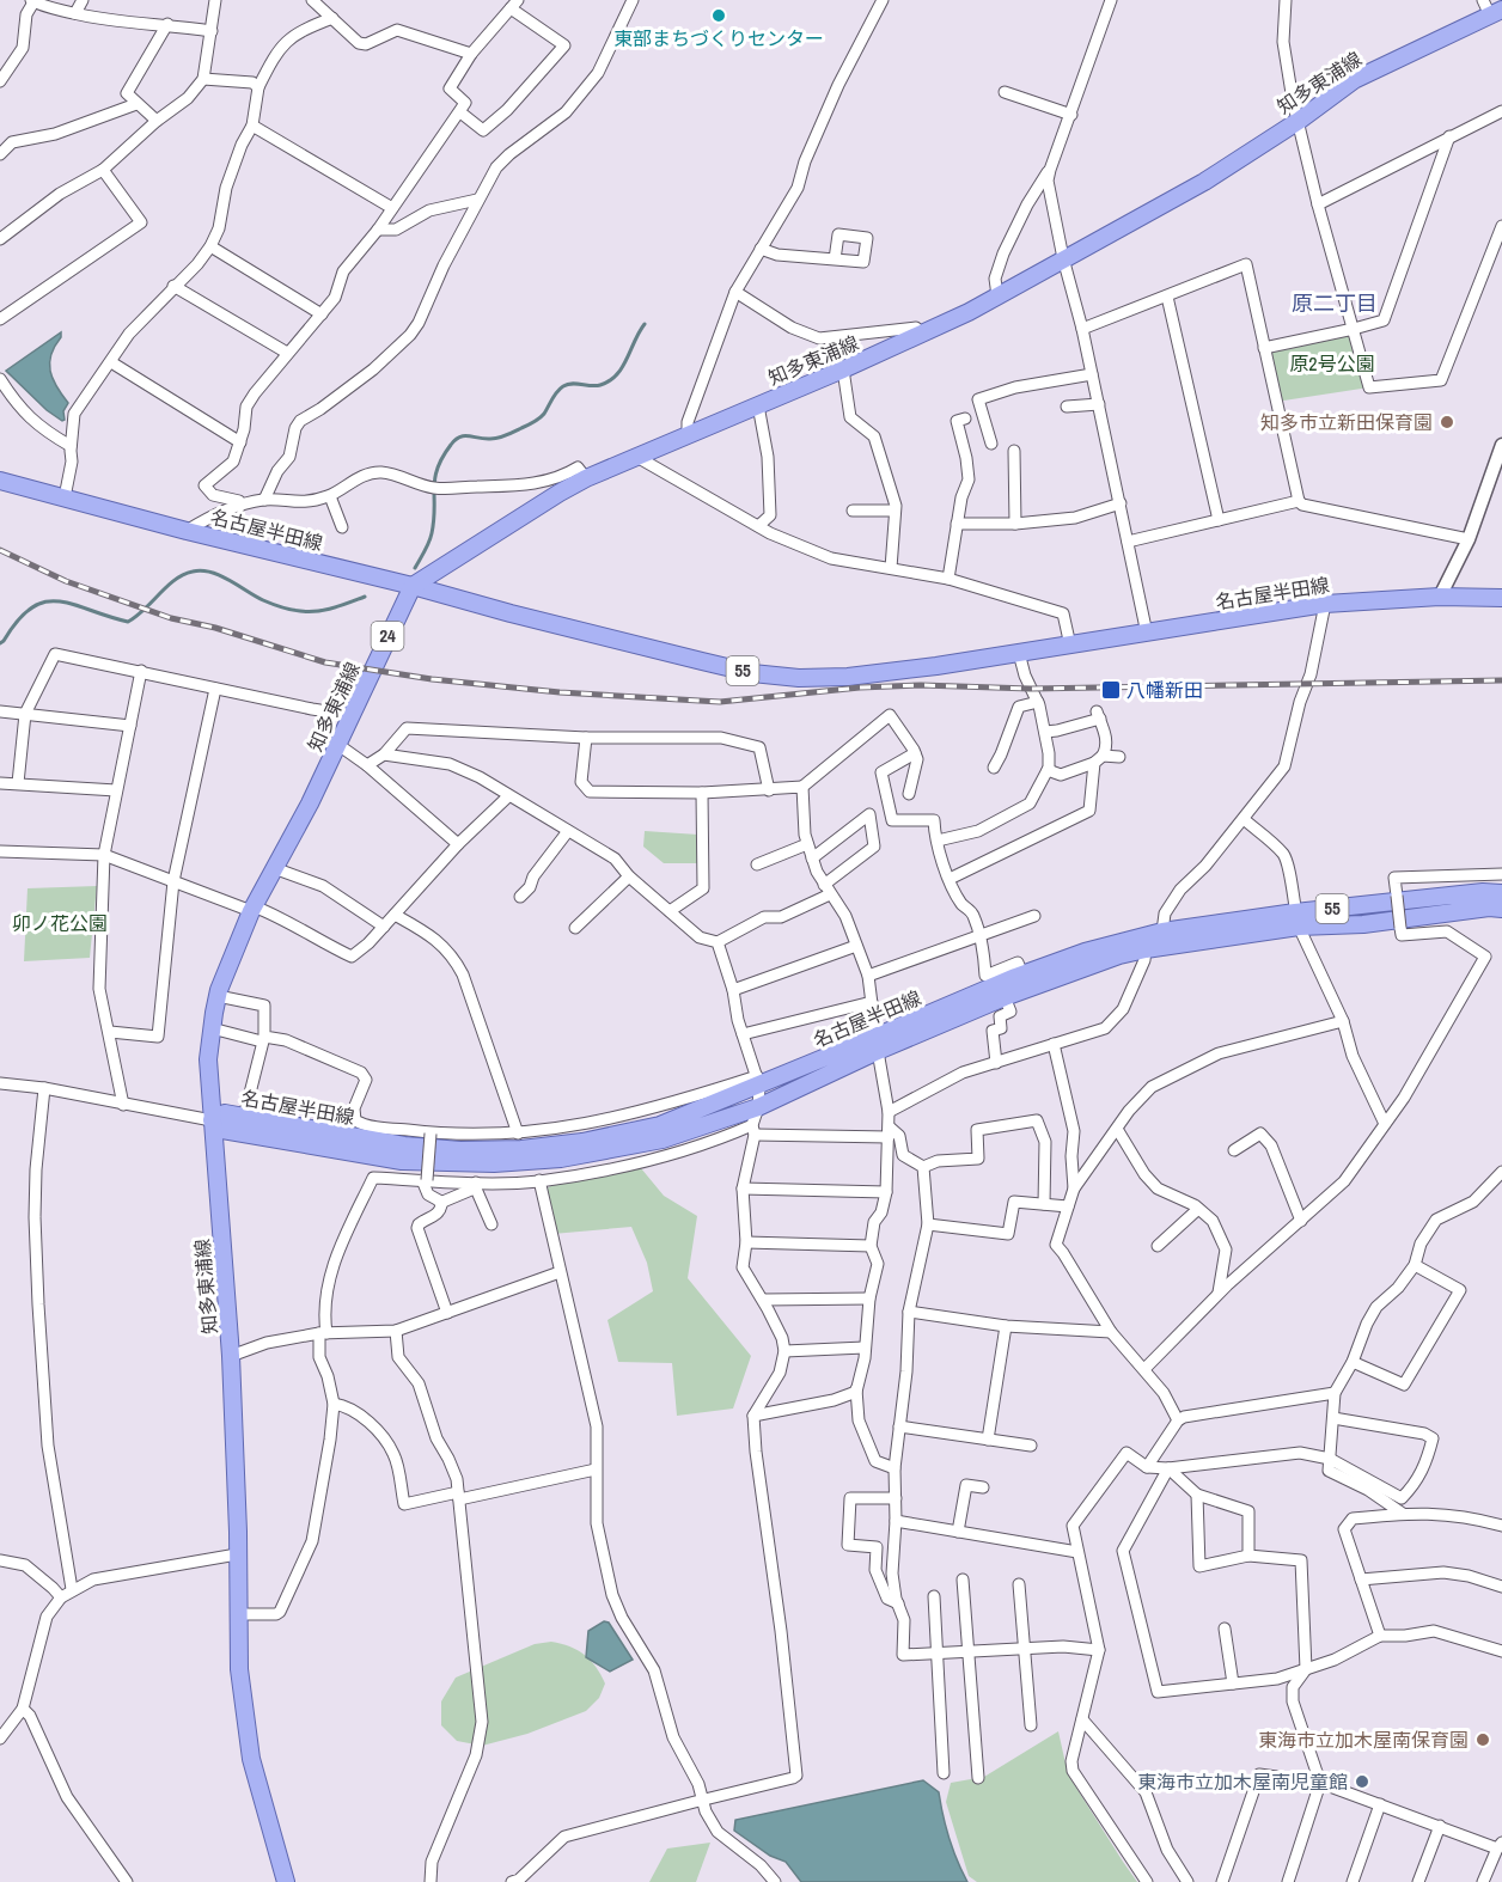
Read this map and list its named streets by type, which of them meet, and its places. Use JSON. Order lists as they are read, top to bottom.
{
  "streets": {
    "main road": [
      "知多東浦線",
      "名古屋半田線",
      "24",
      "55"
    ]
  },
  "crossings": [
    ["知多東浦線", "名古屋半田線"]
  ],
  "districts": ["原二丁目"],
  "parks": ["原2号公園", "卯ノ花公園"],
  "places": {
    "other": [
      "東部まちづくりセンター",
      "知多市立新田保育園",
      "東海市立加木屋南保育園",
      "東海市立加木屋南児童館"
    ],
    "transit": ["八幡新田"]
  }
}
